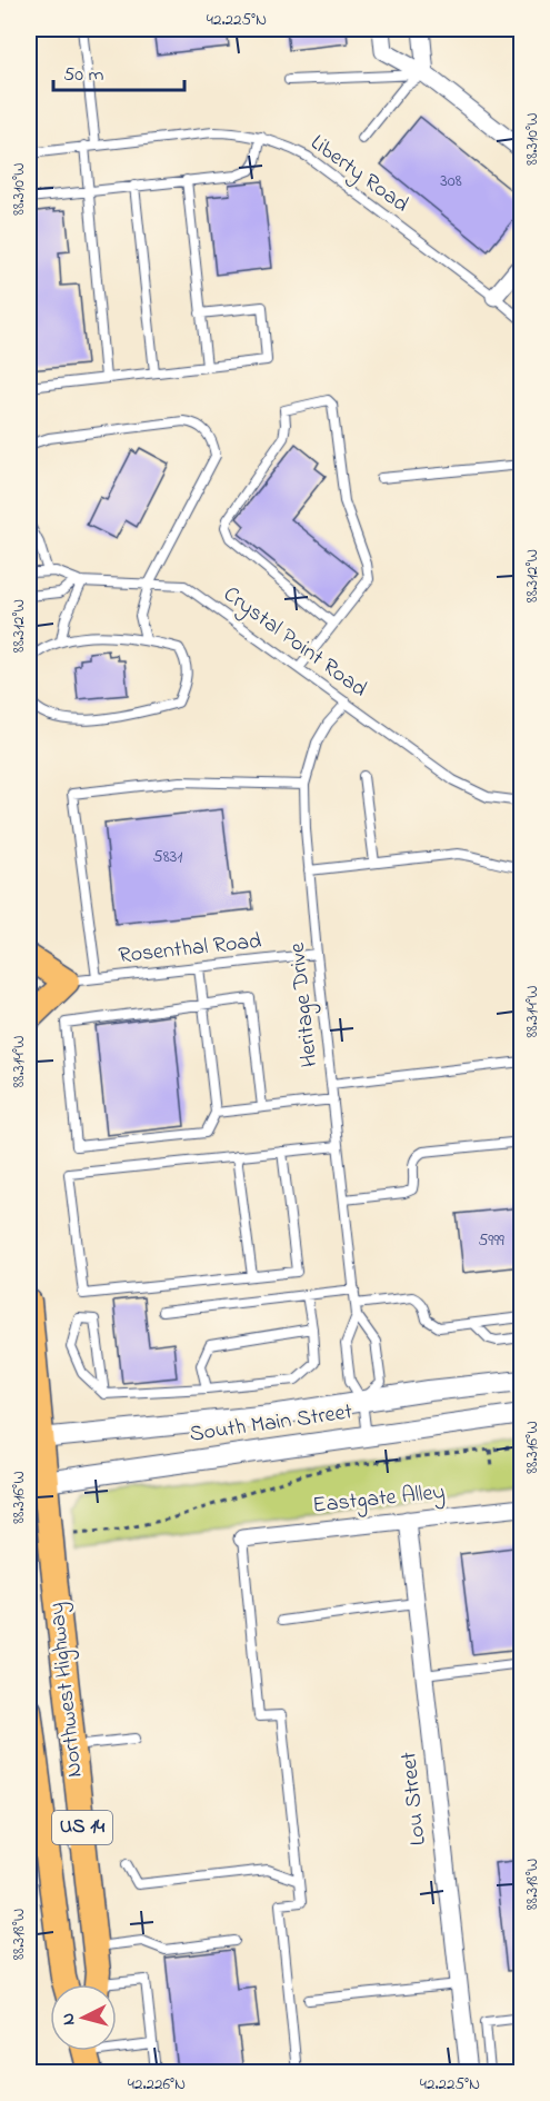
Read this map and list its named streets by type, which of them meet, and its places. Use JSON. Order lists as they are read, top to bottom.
{
  "streets": {
    "main road": ["Northwest Highway", "US 14"],
    "street": ["South Main Street", "Eastgate Alley", "Lou Street"],
    "lane": [
      "Liberty Road",
      "Crystal Point Road",
      "Rosenthal Road",
      "Heritage Drive"
    ]
  },
  "crossings": [
    ["Crystal Point Road", "Heritage Drive"],
    ["Rosenthal Road", "Heritage Drive"],
    ["Heritage Drive", "South Main Street"],
    ["South Main Street", "Northwest Highway"],
    ["Eastgate Alley", "Lou Street"]
  ],
  "house_numbers": ["308", "5831", "5999"],
  "scale_bar": "50 m",
  "north": "left",
  "coordinates": [
    "42.225°N",
    "88.310°W",
    "88.312°W",
    "88.314°W",
    "88.316°W",
    "88.318°W",
    "42.226°N"
  ]
}
